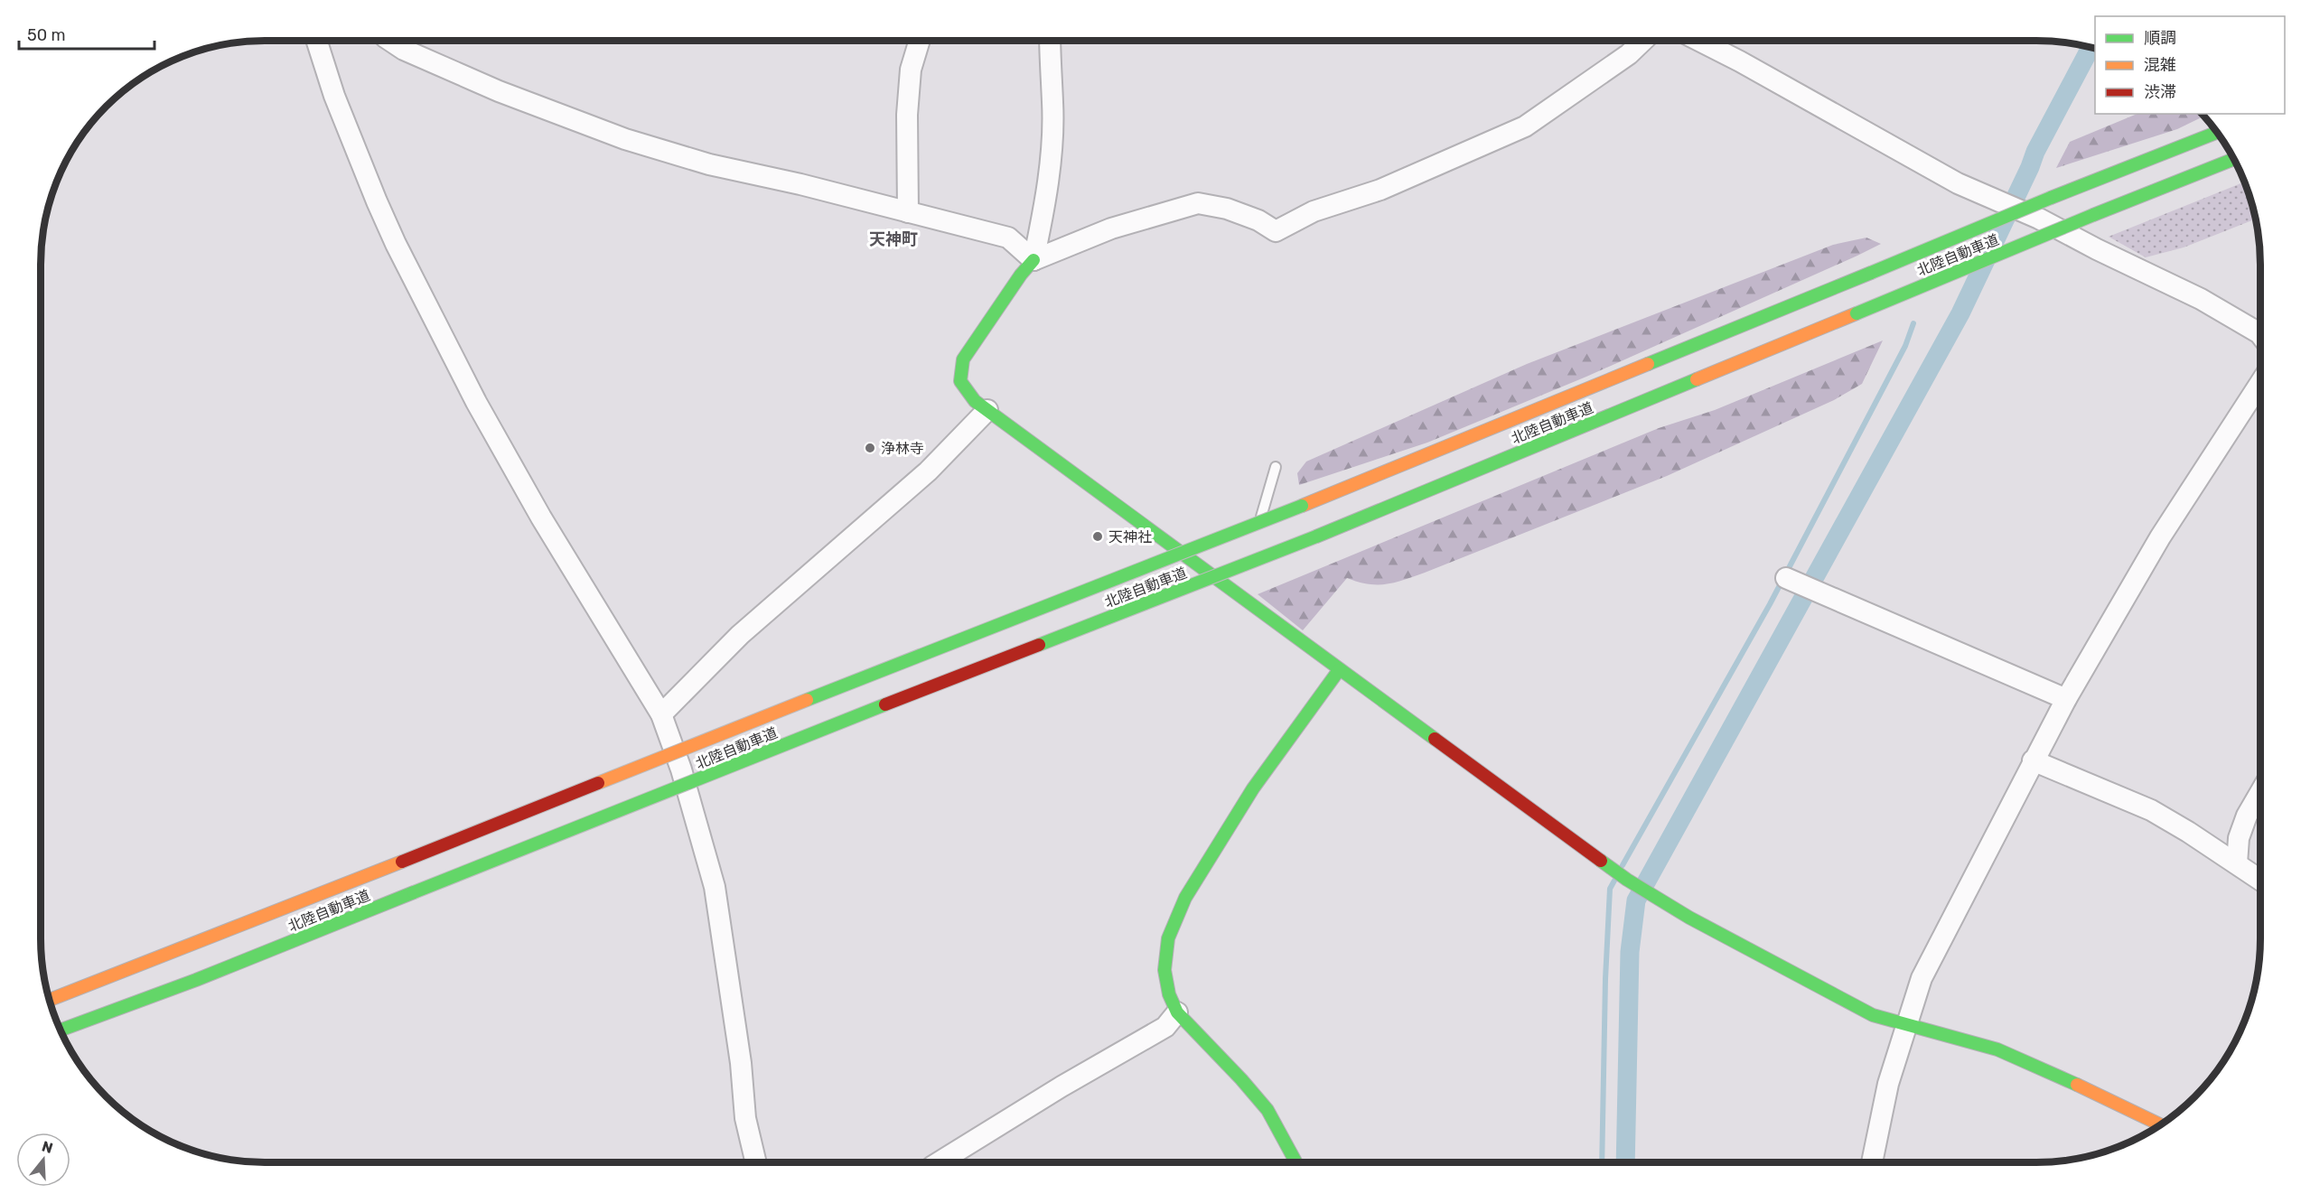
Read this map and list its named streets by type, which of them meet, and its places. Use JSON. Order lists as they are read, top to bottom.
{
  "streets": {
    "main road": ["北陸自動車道"]
  },
  "districts": ["天神町"],
  "places": ["浄林寺", "天神社"],
  "legend": ["順調", "混雑", "渋滞"],
  "scale_bar": "50 m",
  "north": "top"
}
